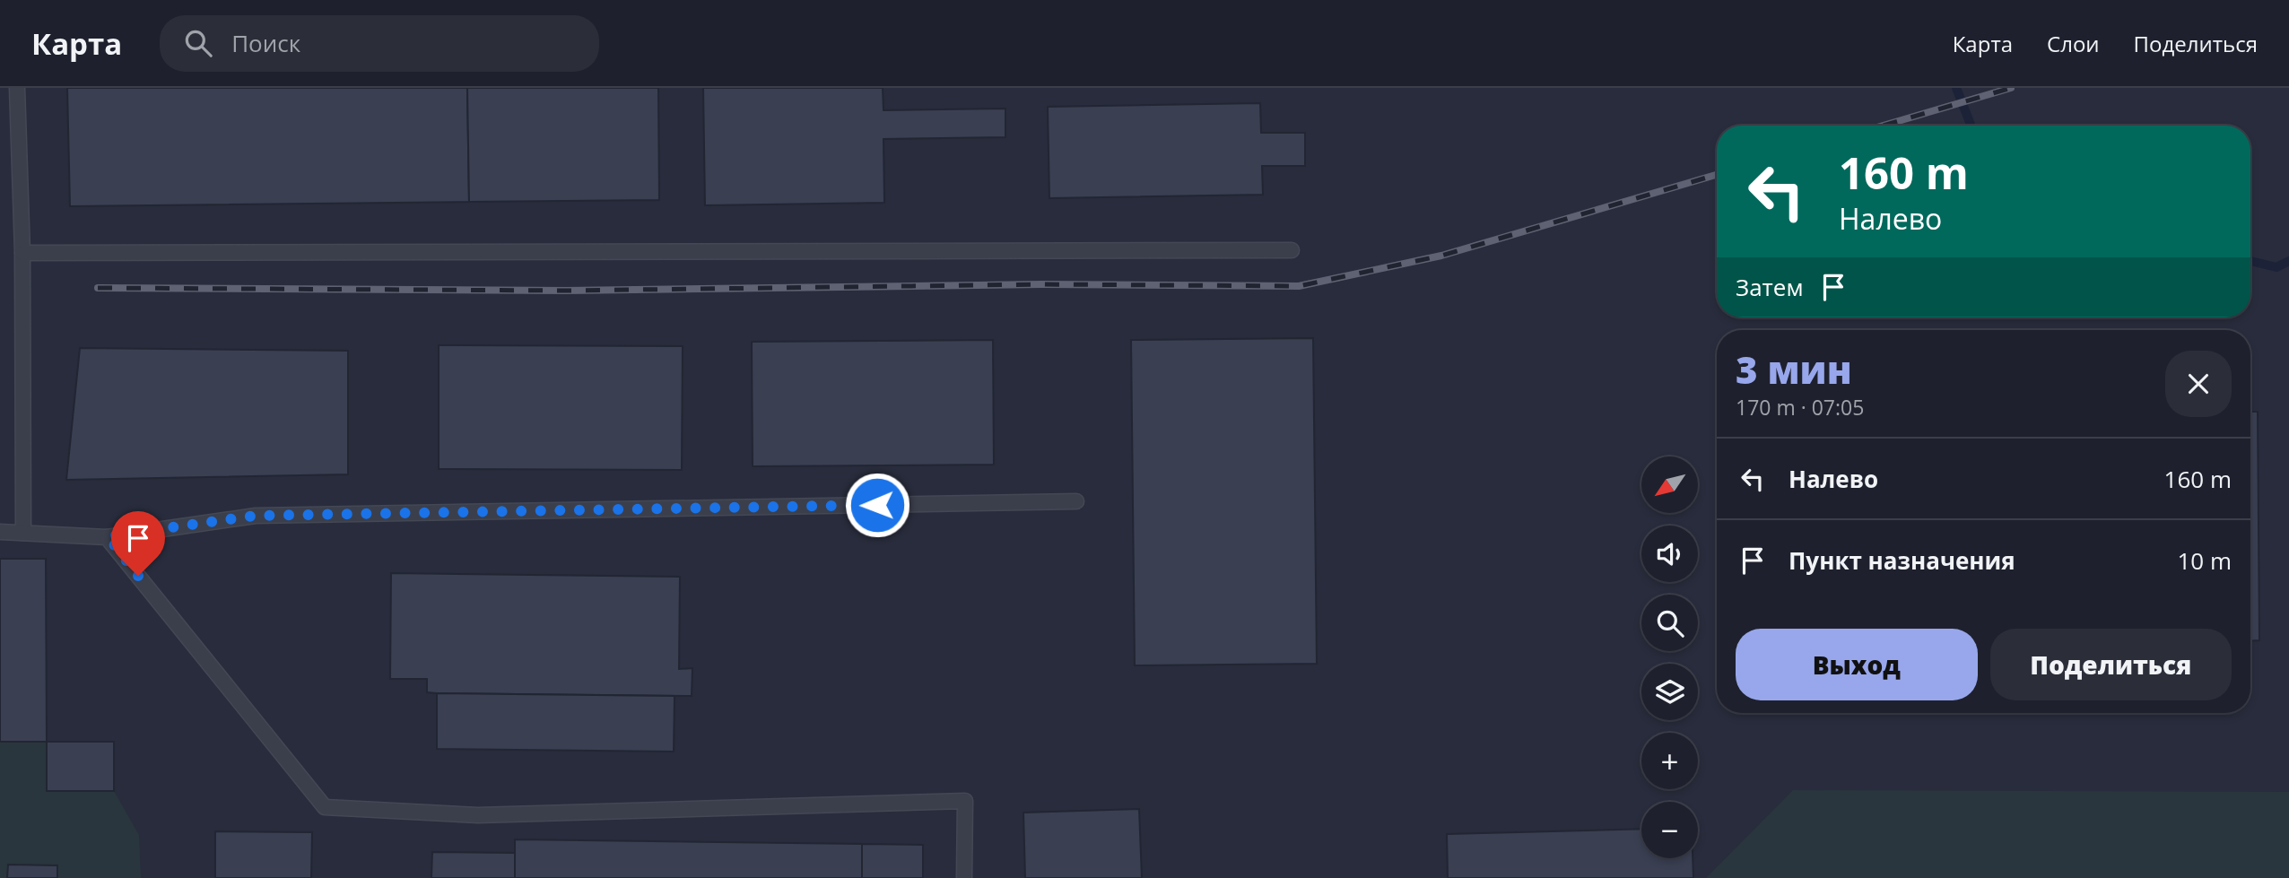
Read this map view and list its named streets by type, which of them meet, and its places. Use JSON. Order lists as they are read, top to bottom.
{
  "north": "bottom left",
  "page": {
    "header": "Карта",
    "search": "Поиск",
    "nav": ["Карта", "Слои", "Поделиться"],
    "turn": ["160 m", "Налево"],
    "then": "Затем",
    "heading": ["3 мин", "170 m · 07:05"],
    "list": [
      {
        "name": "Налево",
        "value": "160 m"
      },
      {
        "name": "Пункт назначения",
        "value": "10 m"
      }
    ],
    "map_buttons": ["+", "−"],
    "buttons": ["Выход", "Поделиться"]
  }
}
